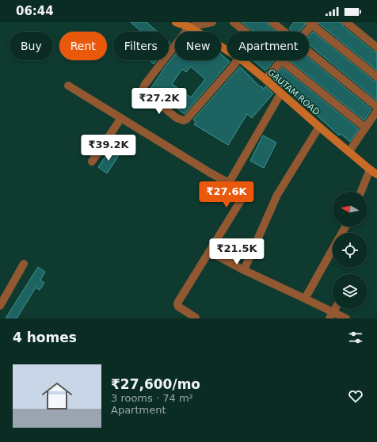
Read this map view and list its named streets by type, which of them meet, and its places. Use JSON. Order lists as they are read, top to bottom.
{
  "streets": {
    "street": ["GAUTAM ROAD"]
  },
  "north": "left",
  "page": {
    "status": "06:44",
    "chip": [
      "Buy",
      "Rent",
      "Filters",
      "New",
      "Apartment"
    ],
    "price": [
      "₹27.2K",
      "₹39.2K",
      "₹27.6K",
      "₹21.5K"
    ],
    "heading": "4 homes",
    "list": [
      {
        "name": "₹27,600/mo",
        "note": "3 rooms · 74 m² · Apartment"
      }
    ]
  }
}
